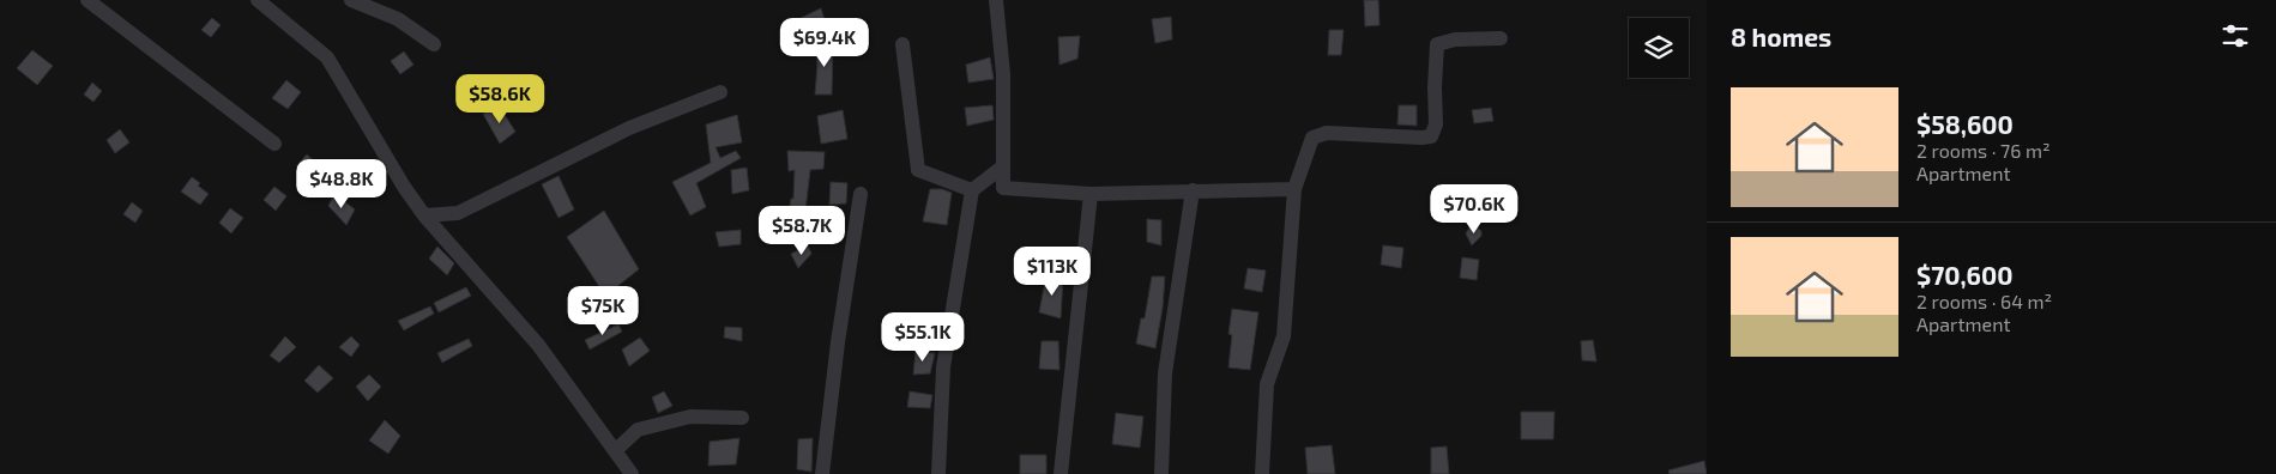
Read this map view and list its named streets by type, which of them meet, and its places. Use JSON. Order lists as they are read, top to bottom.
{
  "page": {
    "heading": "8 homes",
    "price": [
      "$69.4K",
      "$58.6K",
      "$48.8K",
      "$70.6K",
      "$58.7K",
      "$113K",
      "$75K",
      "$55.1K"
    ],
    "list": [
      {
        "name": "$58,600",
        "note": "2 rooms · 76 m² · Apartment"
      },
      {
        "name": "$70,600",
        "note": "2 rooms · 64 m² · Apartment"
      }
    ]
  }
}
